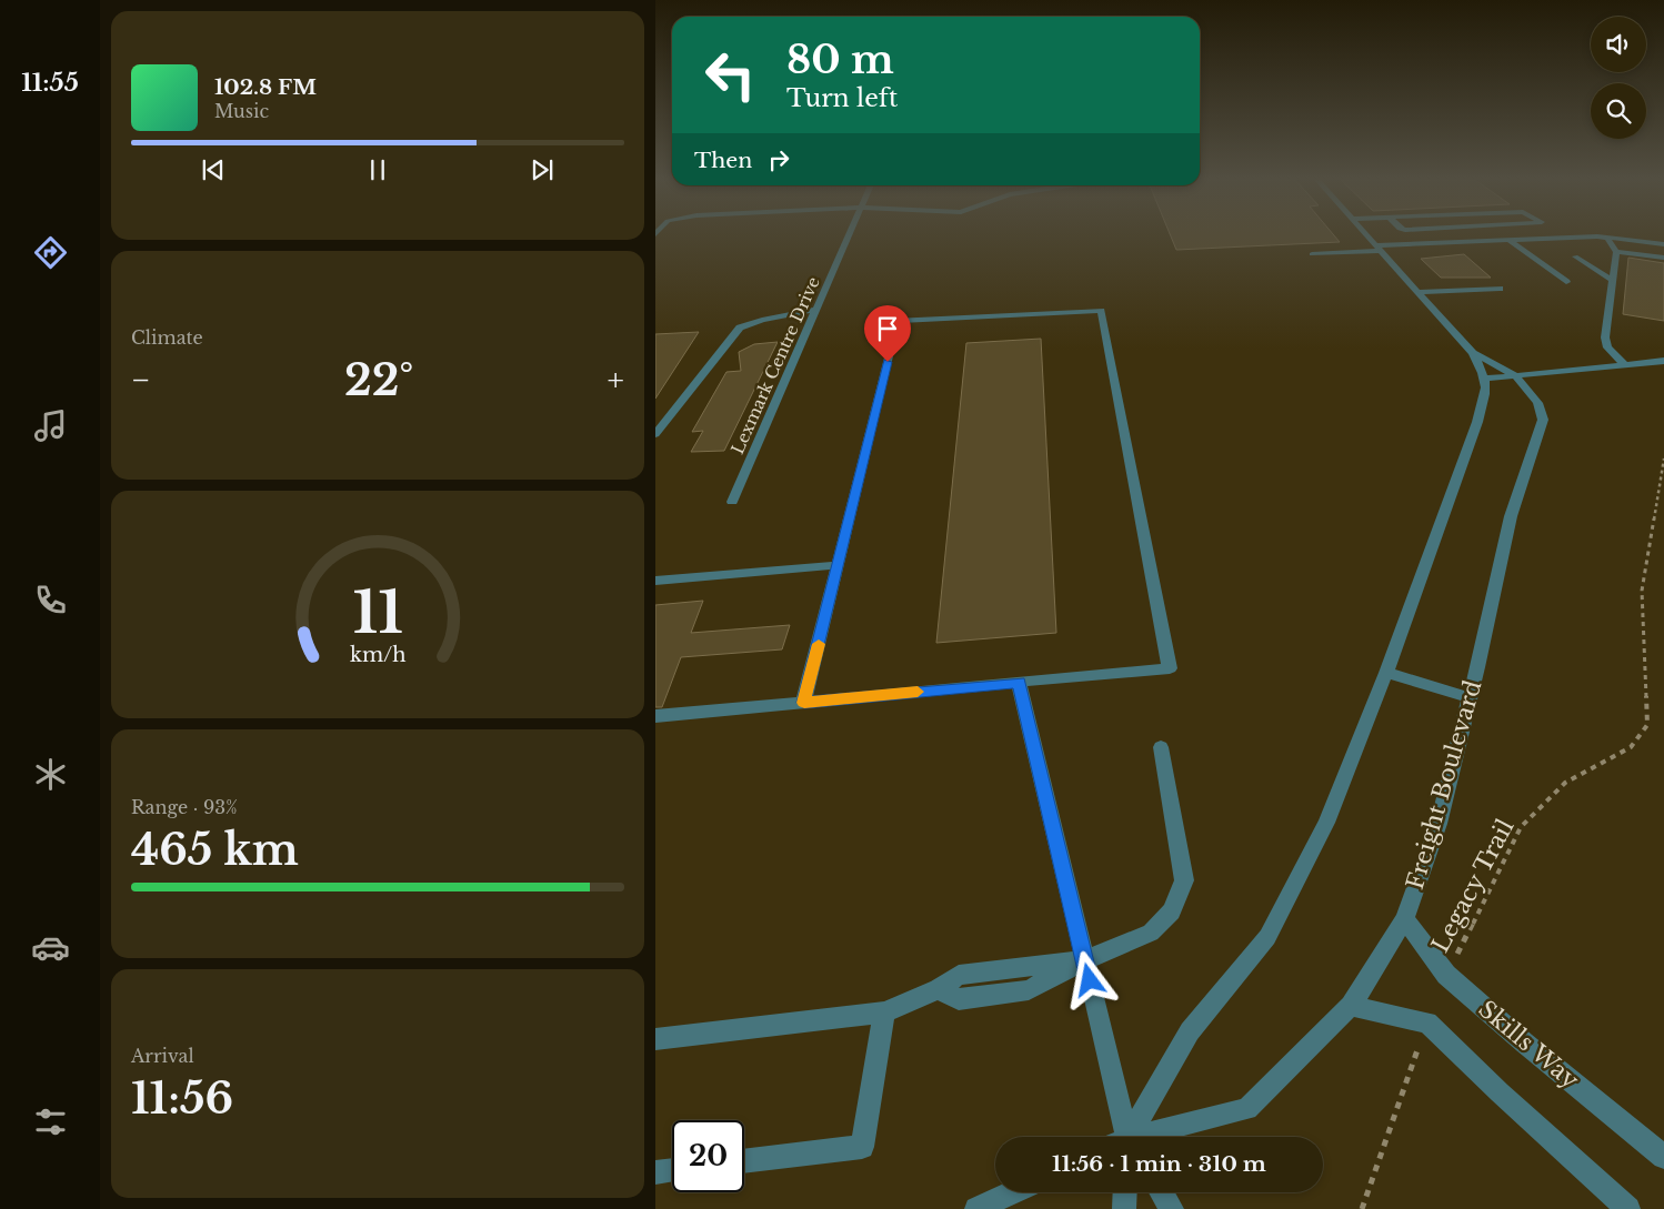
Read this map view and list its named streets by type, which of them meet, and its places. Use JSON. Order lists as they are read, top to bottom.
{
  "streets": {
    "lane": ["Lexmark Centre Drive", "Freight Boulevard", "Skills Way"],
    "path": ["Legacy Trail"]
  },
  "crossings": [
    ["Freight Boulevard", "Skills Way"],
    ["Legacy Trail", "Skills Way"]
  ],
  "page": {
    "tabs": "11:55",
    "turn": ["80 m", "Turn left"],
    "song": ["102.8 FM", "Music"],
    "then": "Then",
    "tile": [
      "Climate",
      ["Range · 93%", "465 km"],
      ["Arrival", "11:56"]
    ],
    "heat": ["−", "22°", "+"],
    "limit": "20",
    "trip": "11:56 · 1 min · 310 m",
    "gauge": ["11", "km/h"]
  }
}
